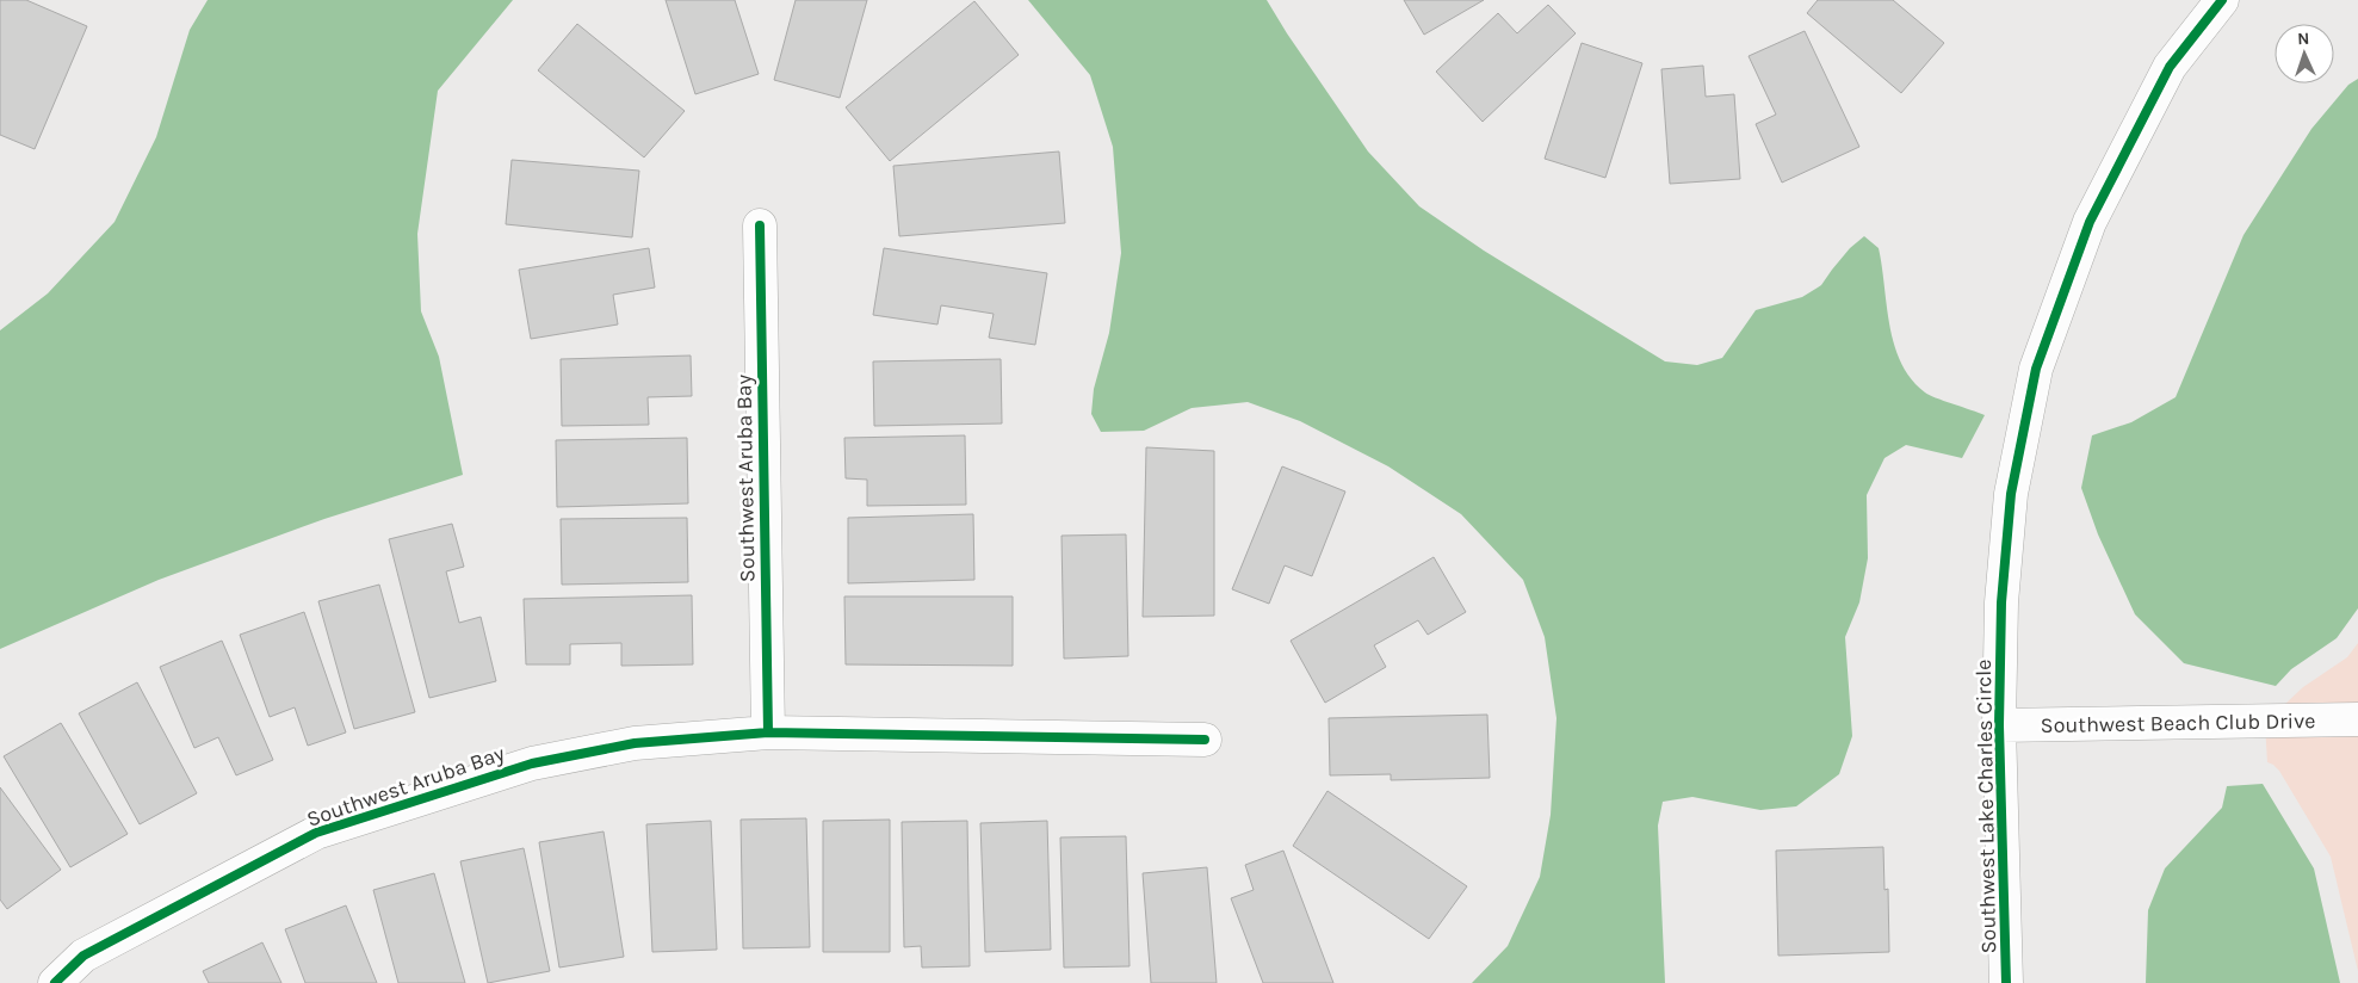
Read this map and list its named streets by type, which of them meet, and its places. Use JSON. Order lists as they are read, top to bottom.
{
  "streets": {
    "street": ["Southwest Aruba Bay", "Southwest Beach Club Drive", "Southwest Lake Charles Circle"]
  },
  "crossings": [
    ["Southwest Beach Club Drive", "Southwest Lake Charles Circle"]
  ],
  "north": "top"
}
